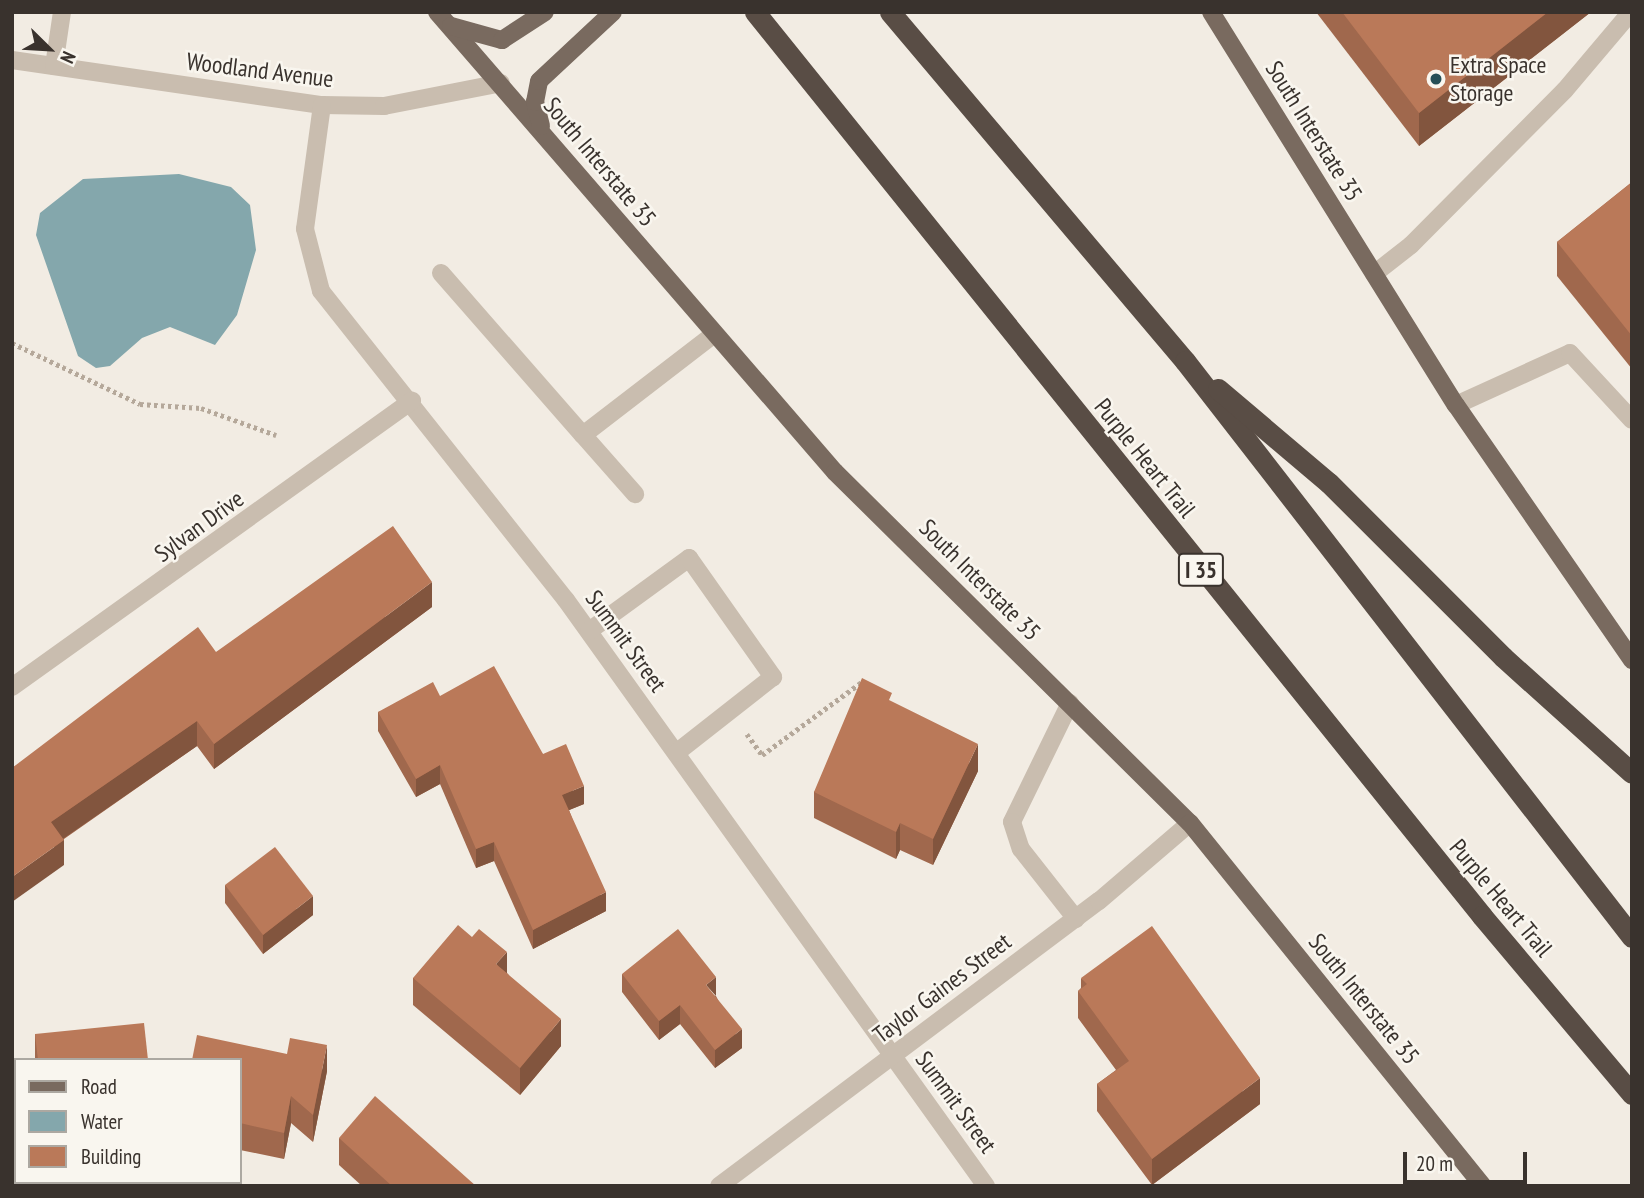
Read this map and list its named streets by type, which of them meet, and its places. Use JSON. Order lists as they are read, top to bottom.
{
  "streets": {
    "highway": ["Purple Heart Trail", "I 35"],
    "main road": ["South Interstate 35"],
    "street": [
      "Woodland Avenue",
      "Sylvan Drive",
      "Summit Street",
      "Taylor Gaines Street"
    ]
  },
  "crossings": [
    ["Woodland Avenue", "South Interstate 35"],
    ["Woodland Avenue", "Summit Street"],
    ["South Interstate 35", "Taylor Gaines Street"],
    ["Sylvan Drive", "Summit Street"],
    ["Summit Street", "Taylor Gaines Street"]
  ],
  "places": ["Extra Space Storage"],
  "legend": ["Road", "Water", "Building"],
  "scale_bar": "20 m",
  "north": "bottom right"
}
